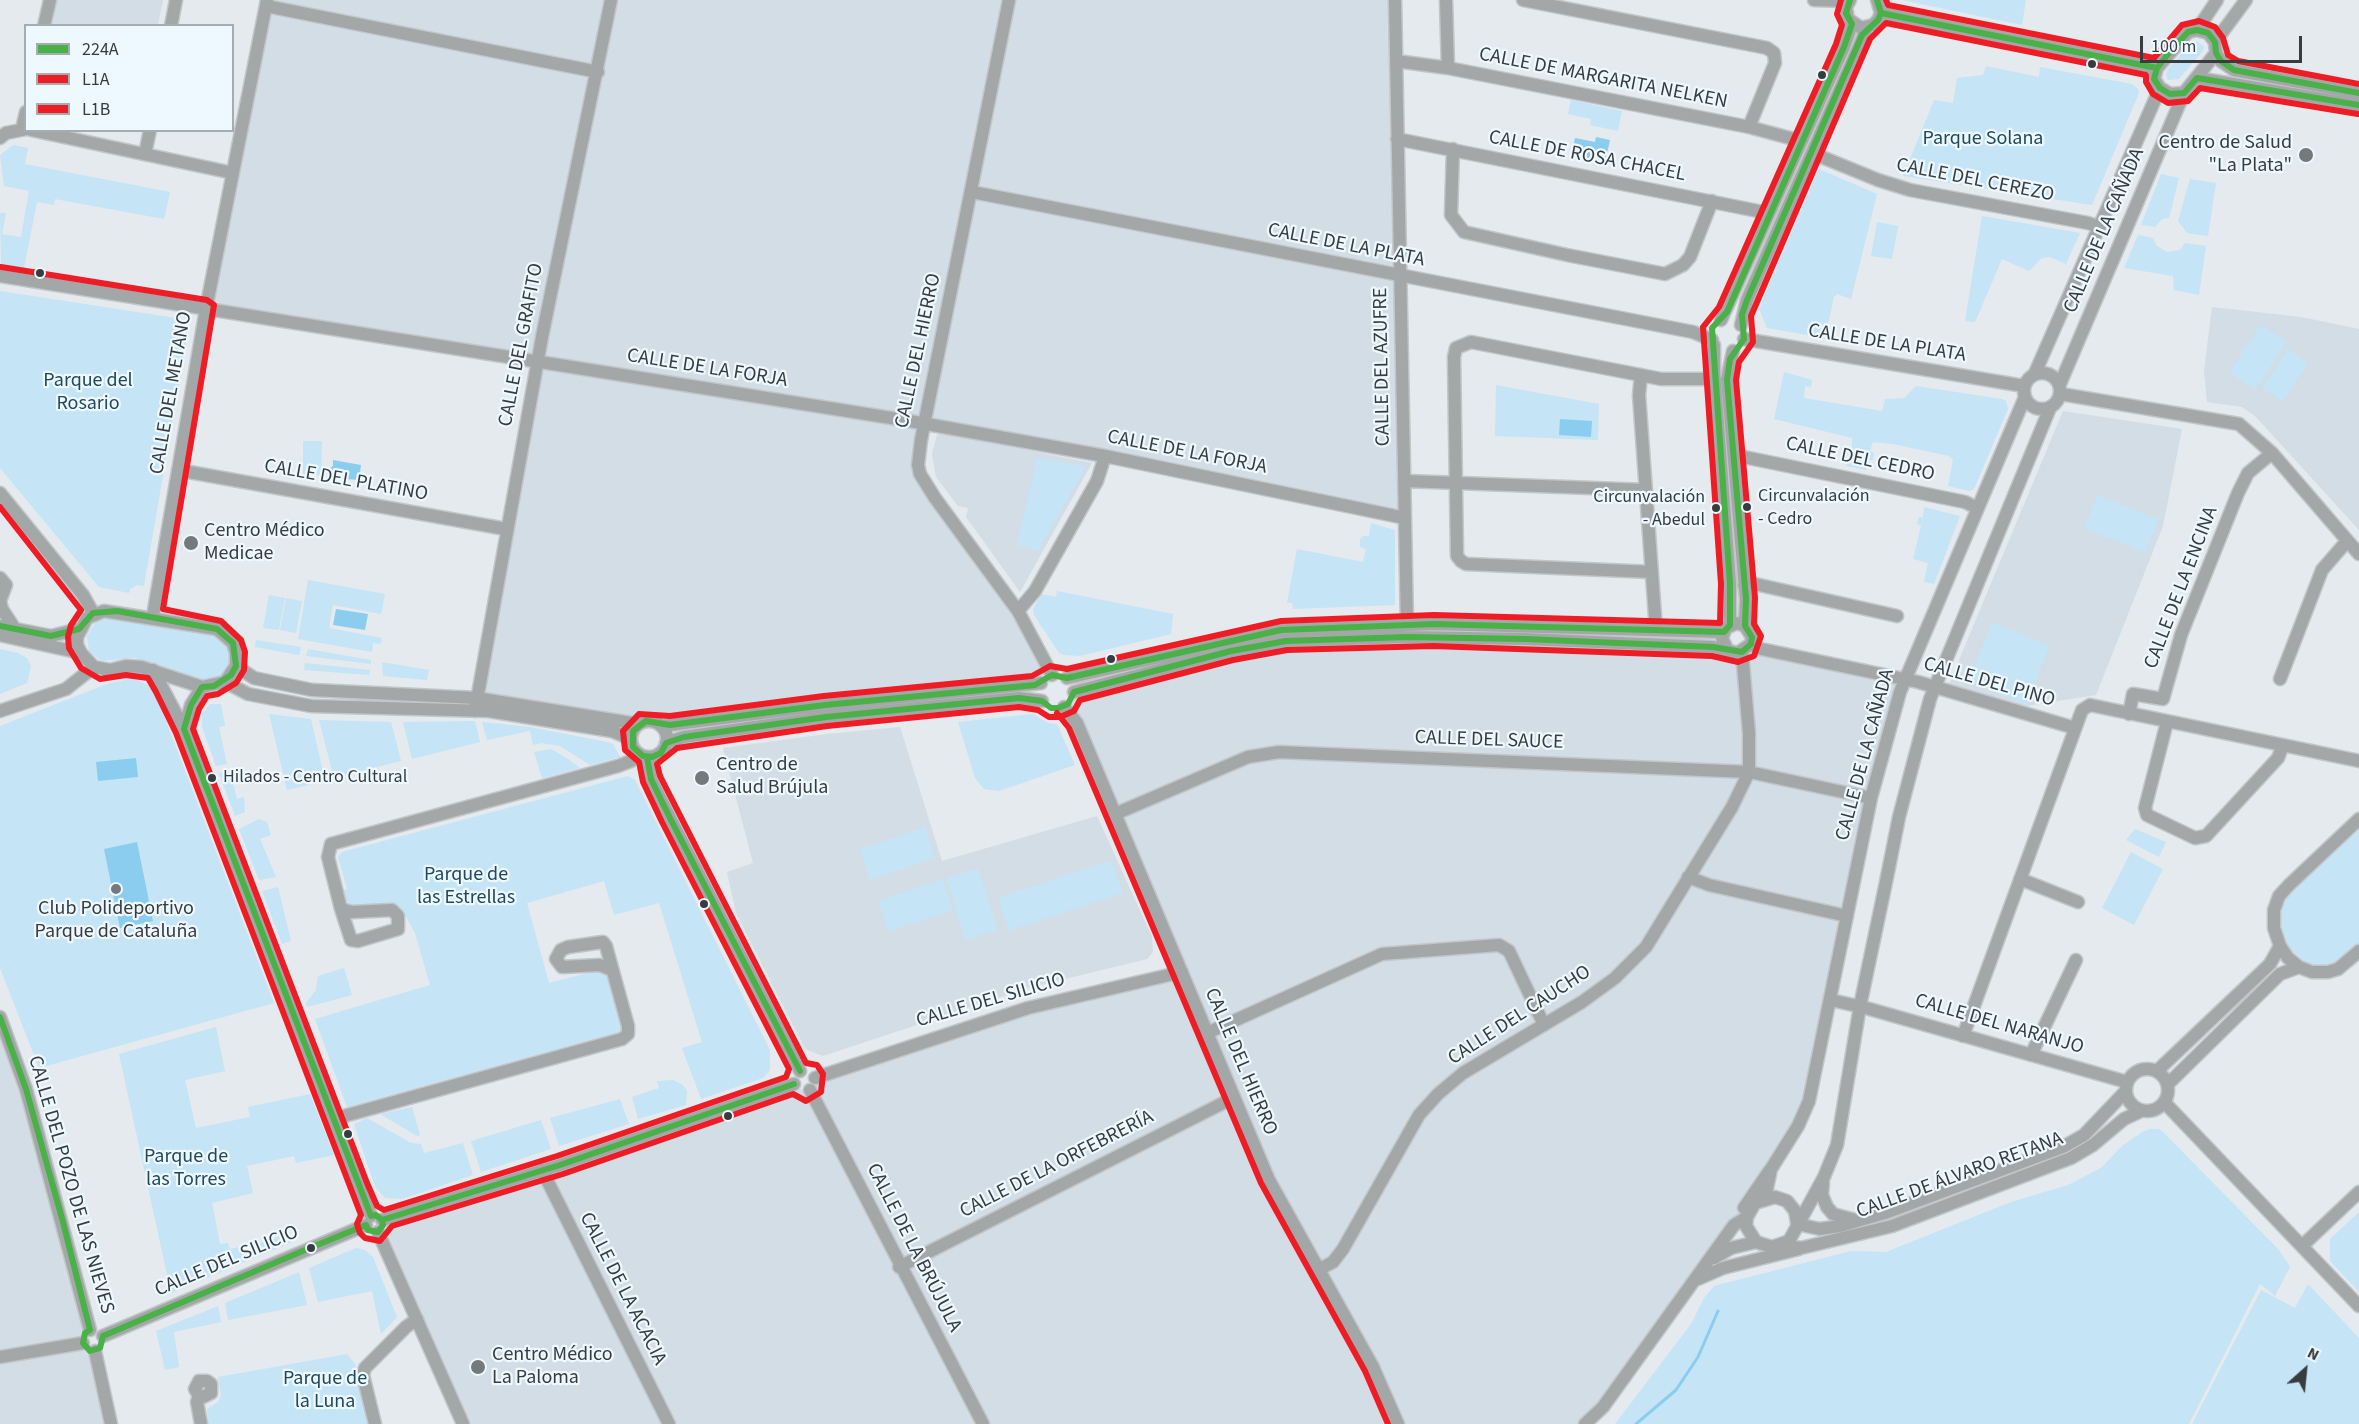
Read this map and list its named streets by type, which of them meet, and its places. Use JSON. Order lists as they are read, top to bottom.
{
  "streets": {
    "street": [
      "CALLE DE MARGARITA NELKEN",
      "CALLE DE ROSA CHACEL",
      "CALLE DEL CEREZO",
      "CALLE DE LA CAÑADA",
      "CALLE DE LA PLATA",
      "CALLE DEL GRAFITO",
      "CALLE DEL HIERRO",
      "CALLE DEL AZUFRE",
      "CALLE DE LA FORJA",
      "CALLE DEL METANO",
      "CALLE DEL CEDRO",
      "CALLE DEL PLATINO",
      "CALLE DE LA ENCINA",
      "CALLE DEL PINO",
      "CALLE DEL SAUCE",
      "CALLE DEL SILICIO",
      "CALLE DEL CAUCHO",
      "CALLE DEL NARANJO",
      "CALLE DE LA ORFEBRERÍA",
      "CALLE DE ÁLVARO RETANA",
      "CALLE DEL POZO DE LAS NIEVES",
      "CALLE DE LA BRÚJULA",
      "CALLE DE LA ACACIA"
    ]
  },
  "crossings": [
    ["CALLE DE MARGARITA NELKEN", "CALLE DEL AZUFRE"],
    ["CALLE DE ROSA CHACEL", "CALLE DEL AZUFRE"],
    ["CALLE DEL CEREZO", "CALLE DE LA CAÑADA"],
    ["CALLE DE LA CAÑADA", "CALLE DE LA PLATA"],
    ["CALLE DE LA CAÑADA", "CALLE DEL CEDRO"],
    ["CALLE DE LA CAÑADA", "CALLE DEL PINO"],
    ["CALLE DE LA CAÑADA", "CALLE DEL SAUCE"],
    ["CALLE DE LA CAÑADA", "CALLE DE ÁLVARO RETANA"],
    ["CALLE DE LA PLATA", "CALLE DEL HIERRO"],
    ["CALLE DE LA PLATA", "CALLE DEL AZUFRE"],
    ["CALLE DEL GRAFITO", "CALLE DE LA FORJA"],
    ["CALLE DEL GRAFITO", "CALLE DEL PLATINO"],
    ["CALLE DEL HIERRO", "CALLE DE LA FORJA"],
    ["CALLE DEL HIERRO", "CALLE DEL SAUCE"],
    ["CALLE DEL HIERRO", "CALLE DEL SILICIO"],
    ["CALLE DEL HIERRO", "CALLE DEL CAUCHO"],
    ["CALLE DEL HIERRO", "CALLE DE LA ORFEBRERÍA"],
    ["CALLE DEL AZUFRE", "CALLE DE LA FORJA"],
    ["CALLE DE LA FORJA", "CALLE DEL METANO"],
    ["CALLE DEL METANO", "CALLE DEL PLATINO"],
    ["CALLE DEL PINO", "CALLE DEL CAUCHO"],
    ["CALLE DEL SAUCE", "CALLE DEL CAUCHO"],
    ["CALLE DEL SILICIO", "CALLE DEL POZO DE LAS NIEVES"],
    ["CALLE DEL SILICIO", "CALLE DE LA BRÚJULA"],
    ["CALLE DEL SILICIO", "CALLE DE LA ACACIA"],
    ["CALLE DEL NARANJO", "CALLE DE ÁLVARO RETANA"],
    ["CALLE DE LA ORFEBRERÍA", "CALLE DE LA BRÚJULA"]
  ],
  "parks": [
    "Parque Solana",
    "Parque del Rosario",
    "Parque de las Estrellas",
    "Parque de las Torres",
    "Parque de la Luna"
  ],
  "places": [
    "Centro de Salud \"La Plata\"",
    "Circunvalación - Cedro",
    "Circunvalación - Abedul",
    "Centro Médico Medicae",
    "Hilados - Centro Cultural",
    "Centro de Salud Brújula",
    "Club Polideportivo Parque de Cataluña",
    "Centro Médico La Paloma"
  ],
  "lines": ["transit line 224A", "transit line L1B", "transit line L1A"],
  "legend": ["224A", "L1A", "L1B"],
  "scale_bar": "100 m",
  "north": "top right"
}
